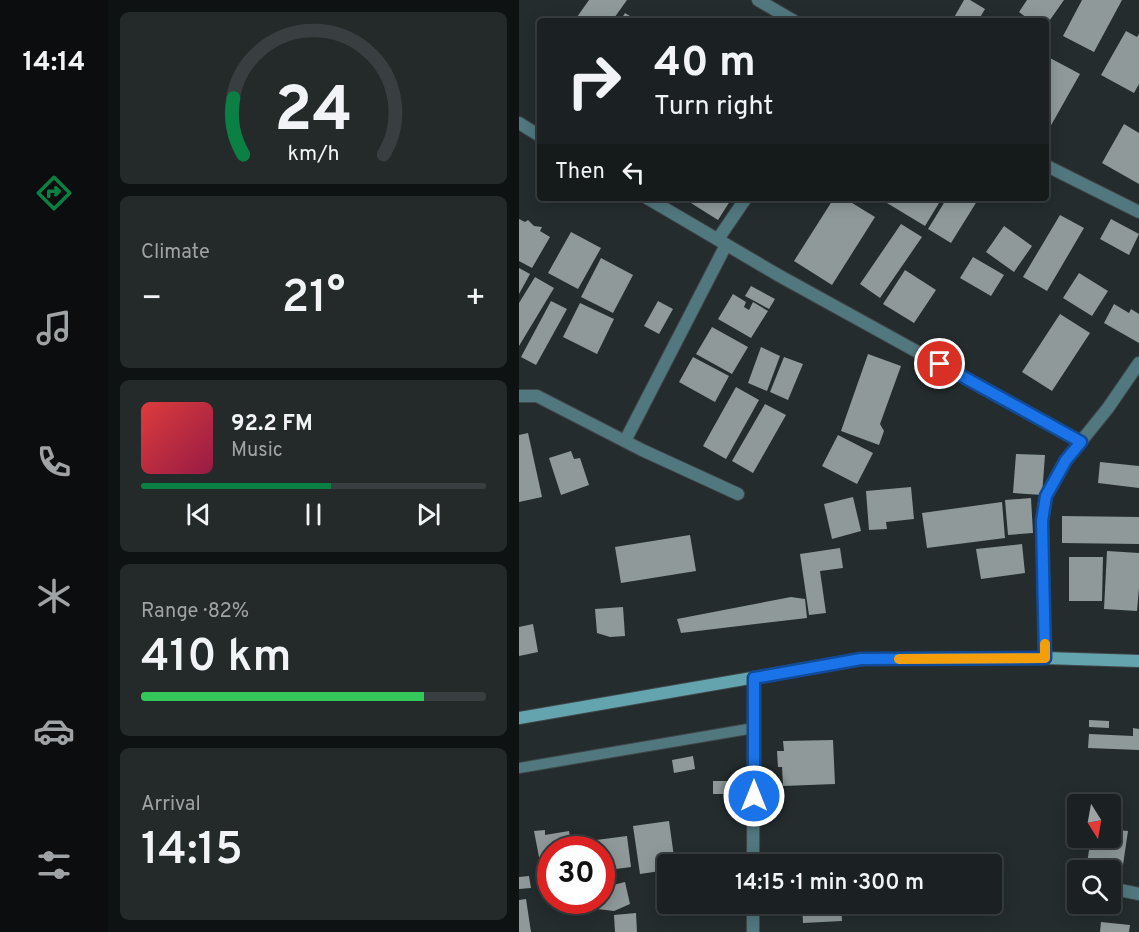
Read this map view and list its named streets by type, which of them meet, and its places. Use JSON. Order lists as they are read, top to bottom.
{
  "north": "bottom",
  "page": {
    "tabs": "14:14",
    "turn": ["40 m", "Turn right"],
    "then": "Then",
    "tile": [
      "Climate",
      ["Range · 82%", "410 km"],
      ["Arrival", "14:15"]
    ],
    "heat": ["−", "21°", "+"],
    "song": ["92.2 FM", "Music"],
    "limit": "30",
    "trip": "14:15 · 1 min · 300 m",
    "gauge": ["24", "km/h"]
  }
}
